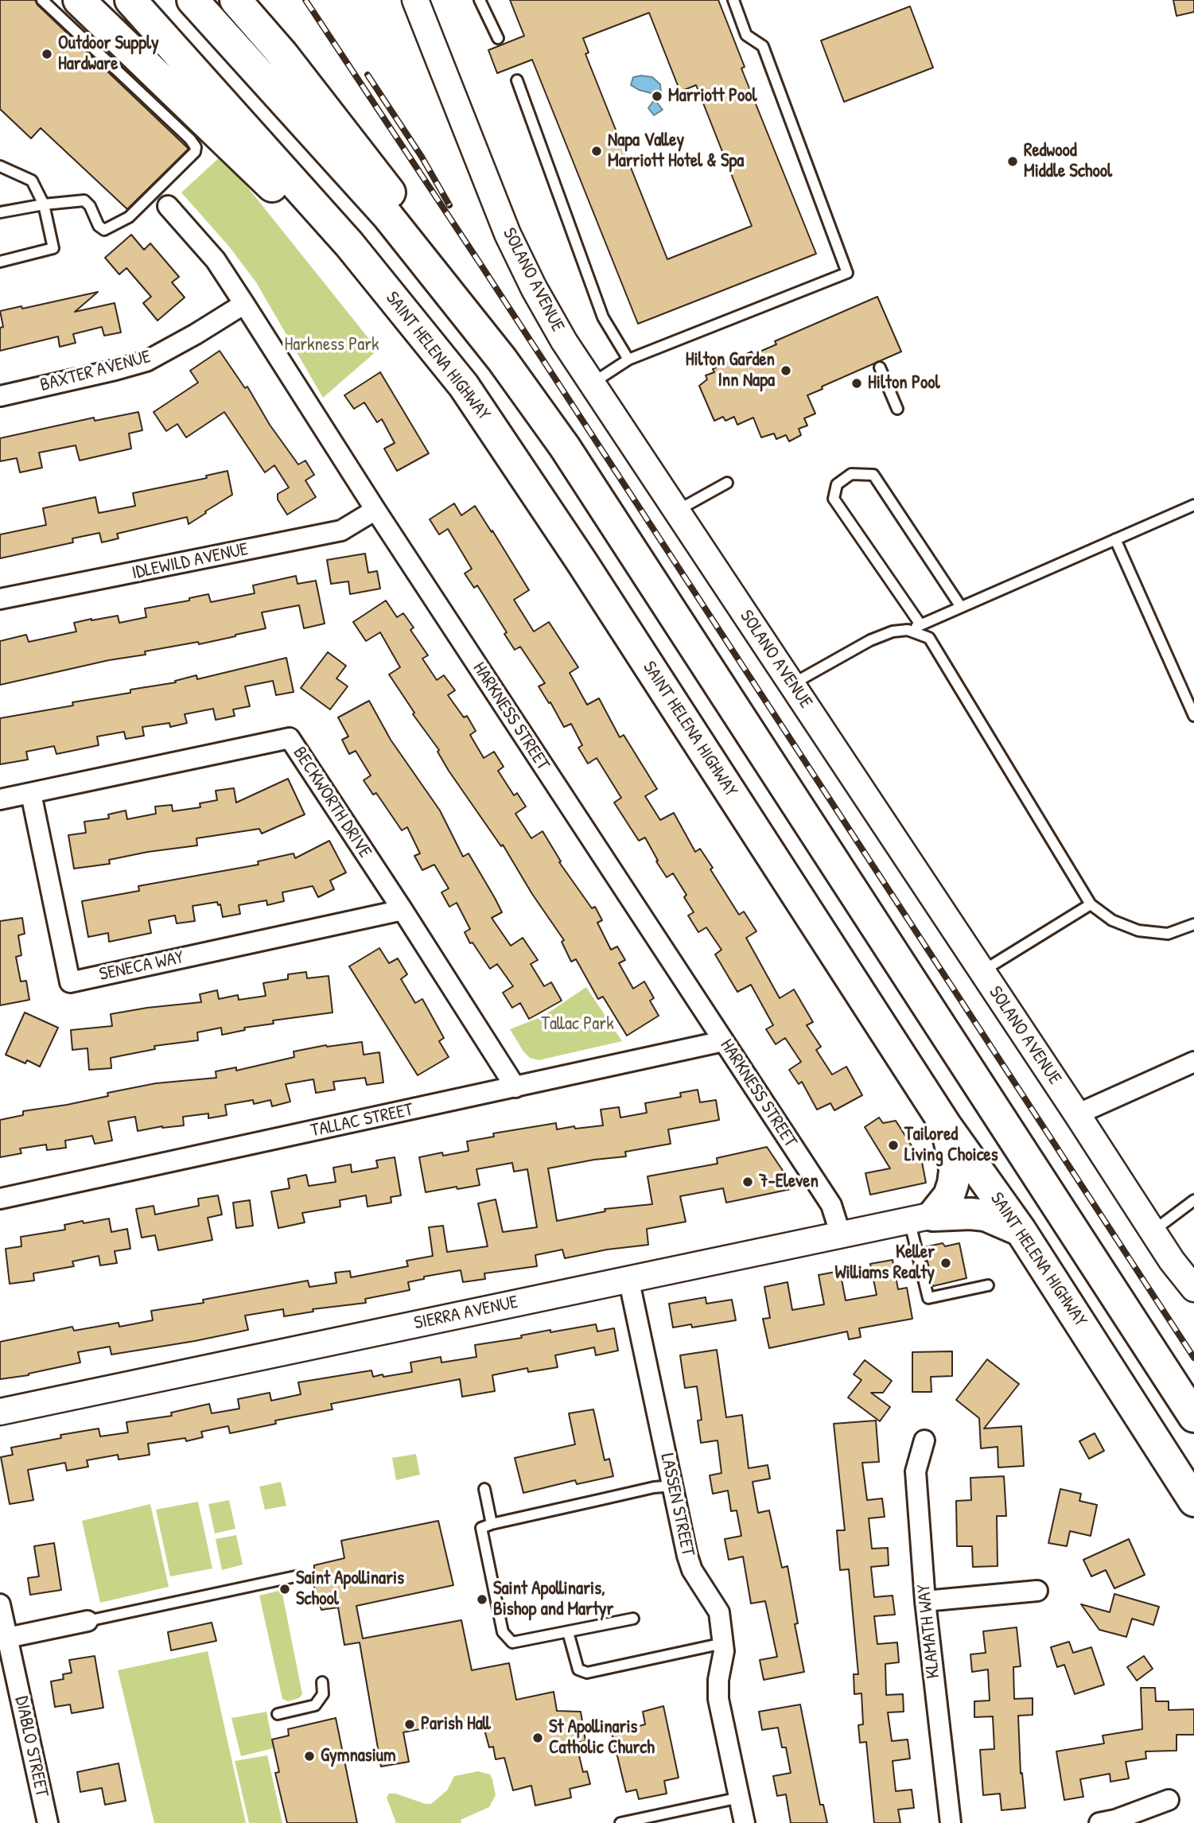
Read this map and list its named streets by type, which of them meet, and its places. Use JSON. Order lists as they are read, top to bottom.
{
  "streets": {
    "highway": ["SAINT HELENA HIGHWAY"],
    "street": [
      "SOLANO AVENUE",
      "BAXTER AVENUE",
      "IDLEWILD AVENUE",
      "HARKNESS STREET",
      "BECKWORTH DRIVE",
      "SENECA WAY",
      "TALLAC STREET",
      "SIERRA AVENUE",
      "LASSEN STREET",
      "KLAMATH WAY",
      "DIABLO STREET"
    ]
  },
  "crossings": [
    ["BAXTER AVENUE", "HARKNESS STREET"],
    ["IDLEWILD AVENUE", "HARKNESS STREET"],
    ["HARKNESS STREET", "TALLAC STREET"],
    ["HARKNESS STREET", "SIERRA AVENUE"],
    ["BECKWORTH DRIVE", "SENECA WAY"],
    ["BECKWORTH DRIVE", "TALLAC STREET"],
    ["SIERRA AVENUE", "LASSEN STREET"]
  ],
  "parks": ["Harkness Park", "Tallac Park"],
  "places": [
    "Outdoor Supply Hardware",
    "Marriott Pool",
    "Napa Valley Marriott Hotel & Spa",
    "Redwood Middle School",
    "Hilton Garden Inn Napa",
    "Hilton Pool",
    "Tailored Living Choices",
    "7-Eleven",
    "Keller Williams Realty",
    "Saint Apollinaris School",
    "Saint Apollinaris, Bishop and Martyr",
    "Parish Hall",
    "St Apollinaris Catholic Church",
    "Gymnasium"
  ]
}
